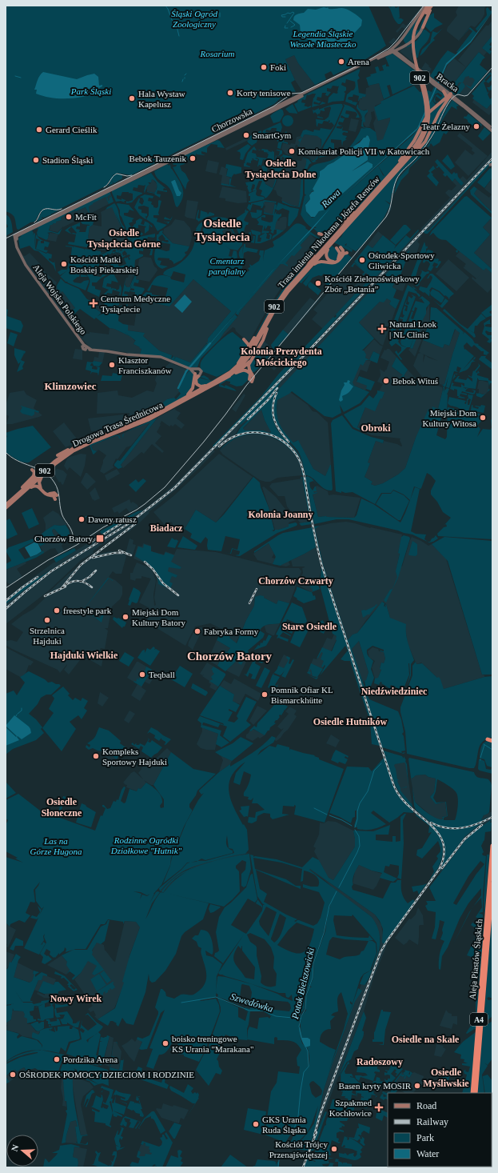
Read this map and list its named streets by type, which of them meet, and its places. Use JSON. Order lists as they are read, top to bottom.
{
  "streets": {
    "highway": ["Aleja Piastów Śląskich", "A4"],
    "main road": [
      "902",
      "Bracka",
      "Chorzowska",
      "Trasa imienia Nikodema i Józefa Renców",
      "Aleja Wojska Polskiego",
      "Drogowa Trasa Średnicowa"
    ]
  },
  "crossings": [
    ["902", "Chorzowska"],
    ["902", "Trasa imienia Nikodema i Józefa Renców"],
    ["Bracka", "Chorzowska"],
    ["Chorzowska", "Aleja Wojska Polskiego"],
    ["Trasa imienia Nikodema i Józefa Renców", "Drogowa Trasa Średnicowa"]
  ],
  "districts": [
    "Osiedle Tysiąclecia Dolne",
    "Osiedle Tysiąclecia",
    "Osiedle Tysiąclecia Górne",
    "Kolonia Prezydenta Mościckiego",
    "Klimzowiec",
    "Obroki",
    "Kolonia Joanny",
    "Biadacz",
    "Chorzów Czwarty",
    "Stare Osiedle",
    "Hajduki Wielkie",
    "Chorzów Batory",
    "Niedźwiedziniec",
    "Osiedle Hutników",
    "Osiedle Słoneczne",
    "Nowy Wirek",
    "Osiedle na Skale",
    "Radoszowy",
    "Osiedle Myśliwskie"
  ],
  "water": ["Rawa", "Potok Bielszowicki", "Szwedówka"],
  "parks": [
    "Śląski Ogród Zoologiczny",
    "Legendia Śląskie Wesołe Miasteczko",
    "Rosarium",
    "Park Śląski",
    "Cmentarz parafialny",
    "Rodzinne Ogródki Działkowe \"Hutnik\"",
    "Las na Górze Hugona"
  ],
  "places": {
    "other": [
      "Arena",
      "Foki",
      "Korty tenisowe",
      "Hala Wystaw Kapelusz",
      "Teatr Żelazny",
      "Gerard Cieślik",
      "SmartGym",
      "Komisariat Policji VII w Katowicach",
      "Bebok Tauzenik",
      "Stadion Śląski",
      "McFit",
      "Ośrodek Sportowy Gliwicka",
      "Kościół Matki Boskiej Piekarskiej",
      "Kościół Zielonoświątkowy Zbór „Betania”",
      "Klasztor Franciszkanów",
      "Bebok Wituś",
      "Miejski Dom Kultury Witosa",
      "Dawny ratusz",
      "freestyle park",
      "Miejski Dom Kultury Batory",
      "Strzelnica Hajduki",
      "Fabryka Formy",
      "Teqball",
      "Pomnik Ofiar KL Bismarckhütte",
      "Kompleks Sportowy Hajduki",
      "boisko treningowe KS Urania \"Marakana\"",
      "Pordzika Arena",
      "OŚRODEK POMOCY DZIECIOM I RODZINIE",
      "Basen kryty MOSIR",
      "GKS Urania Ruda Śląska",
      "Kościół Trójcy Przenajświętszej"
    ],
    "health": ["Centrum Medyczne Tysiąclecie", "Natural Look | NL Clinic", "Szpakmed Kochłowice"],
    "transit": ["Chorzów Batory"]
  },
  "legend": [
    "Road",
    "Railway",
    "Park",
    "Water"
  ],
  "north": "left"
}
